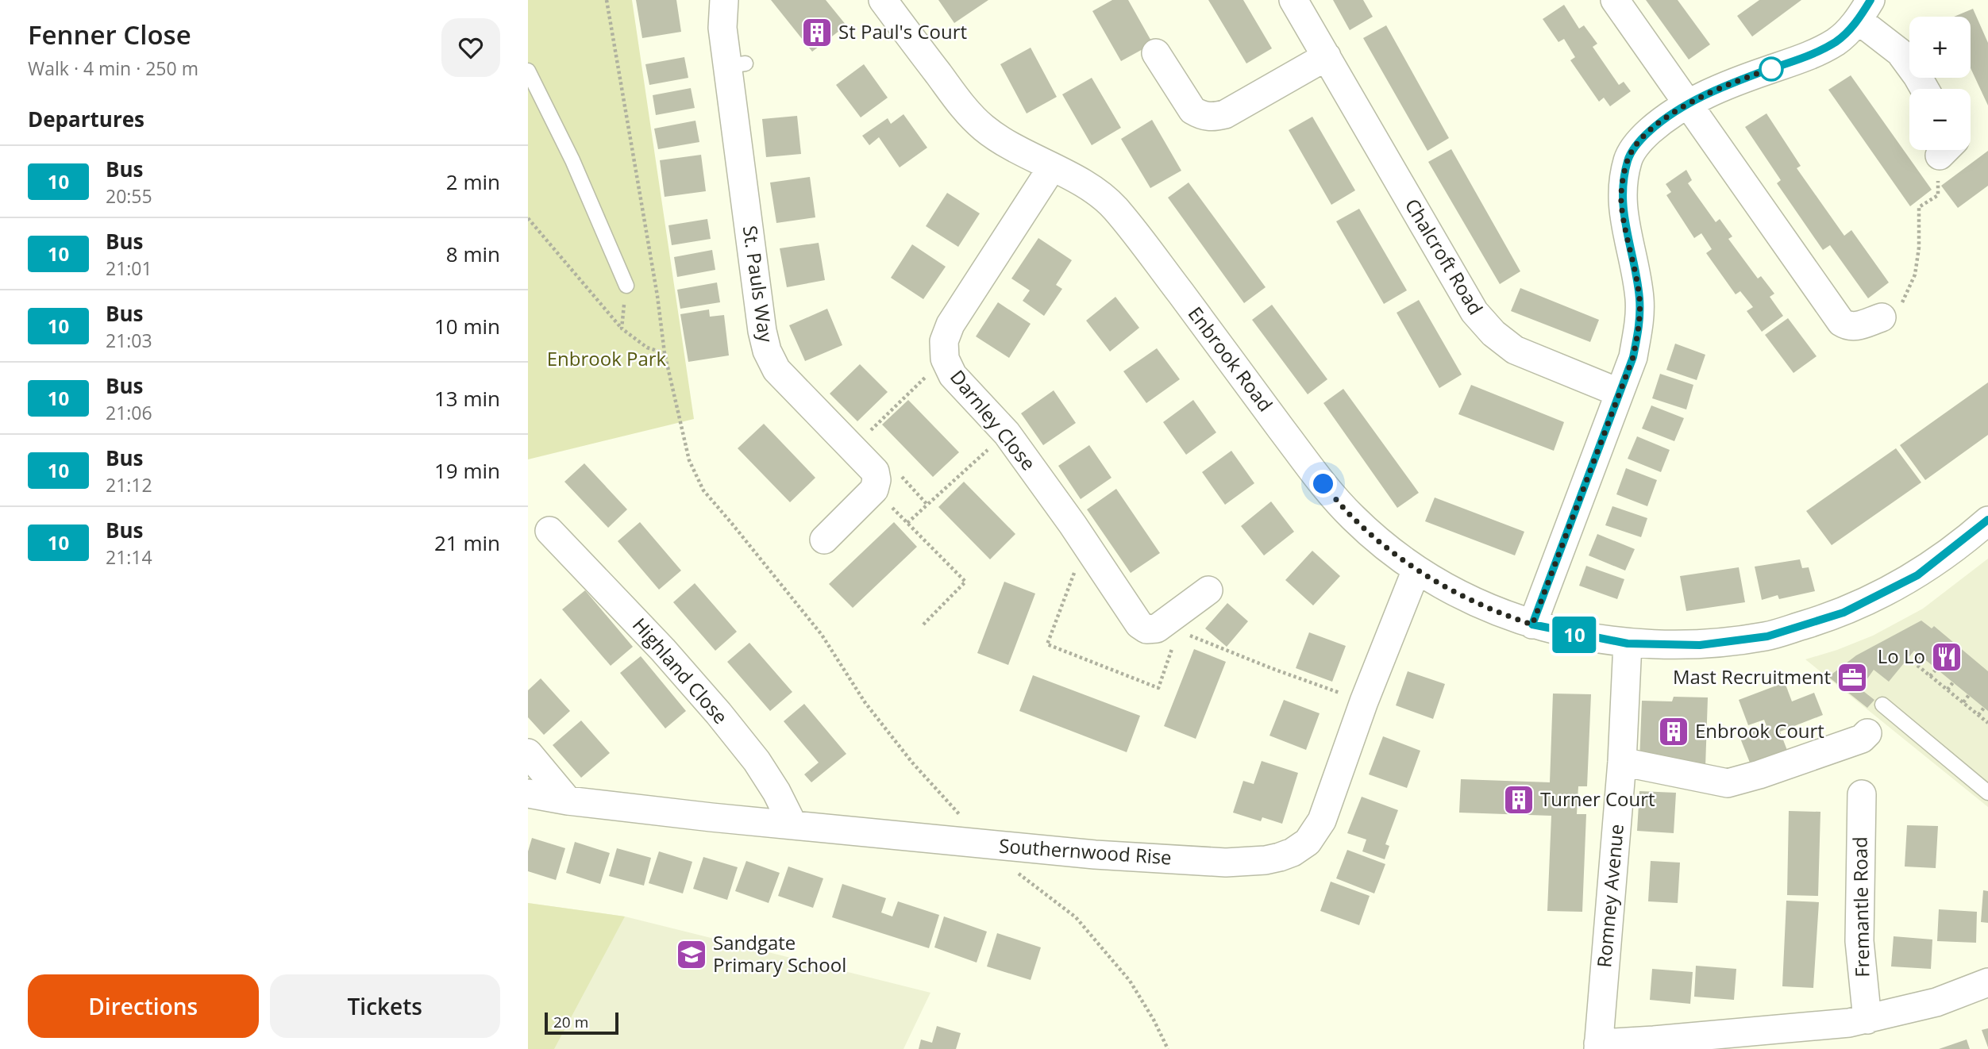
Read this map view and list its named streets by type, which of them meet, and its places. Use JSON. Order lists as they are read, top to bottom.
{
  "streets": {
    "street": [
      "Chalcroft Road",
      "St. Pauls Way",
      "Enbrook Road",
      "Darnley Close",
      "Highland Close",
      "Southernwood Rise",
      "Romney Avenue",
      "Fremantle Road"
    ]
  },
  "crossings": [
    ["Enbrook Road", "Darnley Close"],
    ["Enbrook Road", "Southernwood Rise"],
    ["Enbrook Road", "Romney Avenue"],
    ["Highland Close", "Southernwood Rise"]
  ],
  "parks": ["Enbrook Park"],
  "places": {
    "building": ["St Paul's Court", "Enbrook Court", "Turner Court"],
    "restaurant": ["Lo Lo"],
    "office": ["Mast Recruitment"],
    "school or university": ["Sandgate Primary School"]
  },
  "lines": ["bus line 10"],
  "scale_bar": "20 m",
  "page": {
    "heading": [
      ["Fenner Close", "Walk · 4 min · 250 m"],
      "Departures"
    ],
    "on_map": "10",
    "map_buttons": ["+", "−"],
    "list": [
      {
        "mark": "10",
        "name": "Bus",
        "note": "20:55",
        "value": "2 min"
      },
      {
        "mark": "10",
        "name": "Bus",
        "note": "21:01",
        "value": "8 min"
      },
      {
        "mark": "10",
        "name": "Bus",
        "note": "21:03",
        "value": "10 min"
      },
      {
        "mark": "10",
        "name": "Bus",
        "note": "21:06",
        "value": "13 min"
      },
      {
        "mark": "10",
        "name": "Bus",
        "note": "21:12",
        "value": "19 min"
      },
      {
        "mark": "10",
        "name": "Bus",
        "note": "21:14",
        "value": "21 min"
      }
    ],
    "buttons": ["Directions", "Tickets"],
    "scale": "20 m"
  }
}
